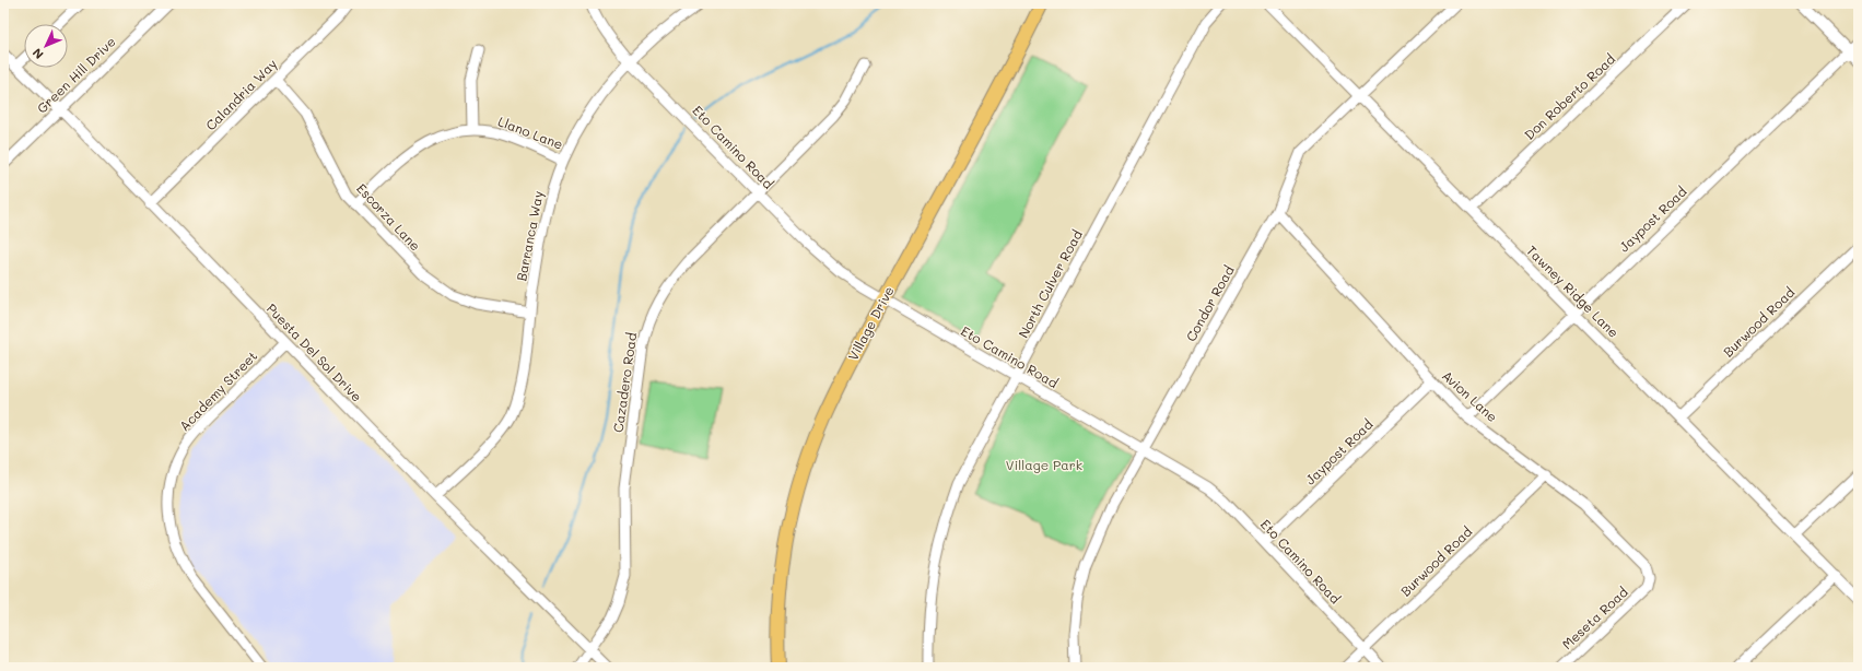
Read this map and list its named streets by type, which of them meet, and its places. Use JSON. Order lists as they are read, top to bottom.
{
  "streets": {
    "main road": ["Village Drive"],
    "street": [
      "Green Hill Drive",
      "Calandria Way",
      "Don Roberto Road",
      "Llano Lane",
      "Eto Camino Road",
      "Escorza Lane",
      "Jaypost Road",
      "Barranca Way",
      "North Culver Road",
      "Tawney Ridge Lane",
      "Condor Road",
      "Burwood Road",
      "Puesta Del Sol Drive",
      "Cazadero Road",
      "Academy Street",
      "Avion Lane",
      "Meseta Road"
    ]
  },
  "crossings": [
    ["Green Hill Drive", "Puesta Del Sol Drive"],
    ["Calandria Way", "Escorza Lane"],
    ["Calandria Way", "Puesta Del Sol Drive"],
    ["Don Roberto Road", "Tawney Ridge Lane"],
    ["Llano Lane", "Escorza Lane"],
    ["Llano Lane", "Barranca Way"],
    ["Eto Camino Road", "Jaypost Road"],
    ["Eto Camino Road", "Barranca Way"],
    ["Eto Camino Road", "North Culver Road"],
    ["Eto Camino Road", "Condor Road"],
    ["Eto Camino Road", "Burwood Road"],
    ["Eto Camino Road", "Village Drive"],
    ["Eto Camino Road", "Cazadero Road"],
    ["Escorza Lane", "Barranca Way"],
    ["Jaypost Road", "Tawney Ridge Lane"],
    ["Jaypost Road", "Avion Lane"],
    ["Barranca Way", "Puesta Del Sol Drive"],
    ["Tawney Ridge Lane", "Condor Road"],
    ["Tawney Ridge Lane", "Burwood Road"],
    ["Condor Road", "Avion Lane"],
    ["Burwood Road", "Avion Lane"],
    ["Puesta Del Sol Drive", "Cazadero Road"],
    ["Puesta Del Sol Drive", "Academy Street"],
    ["Avion Lane", "Meseta Road"]
  ],
  "parks": ["Village Park"],
  "north": "bottom left"
}
